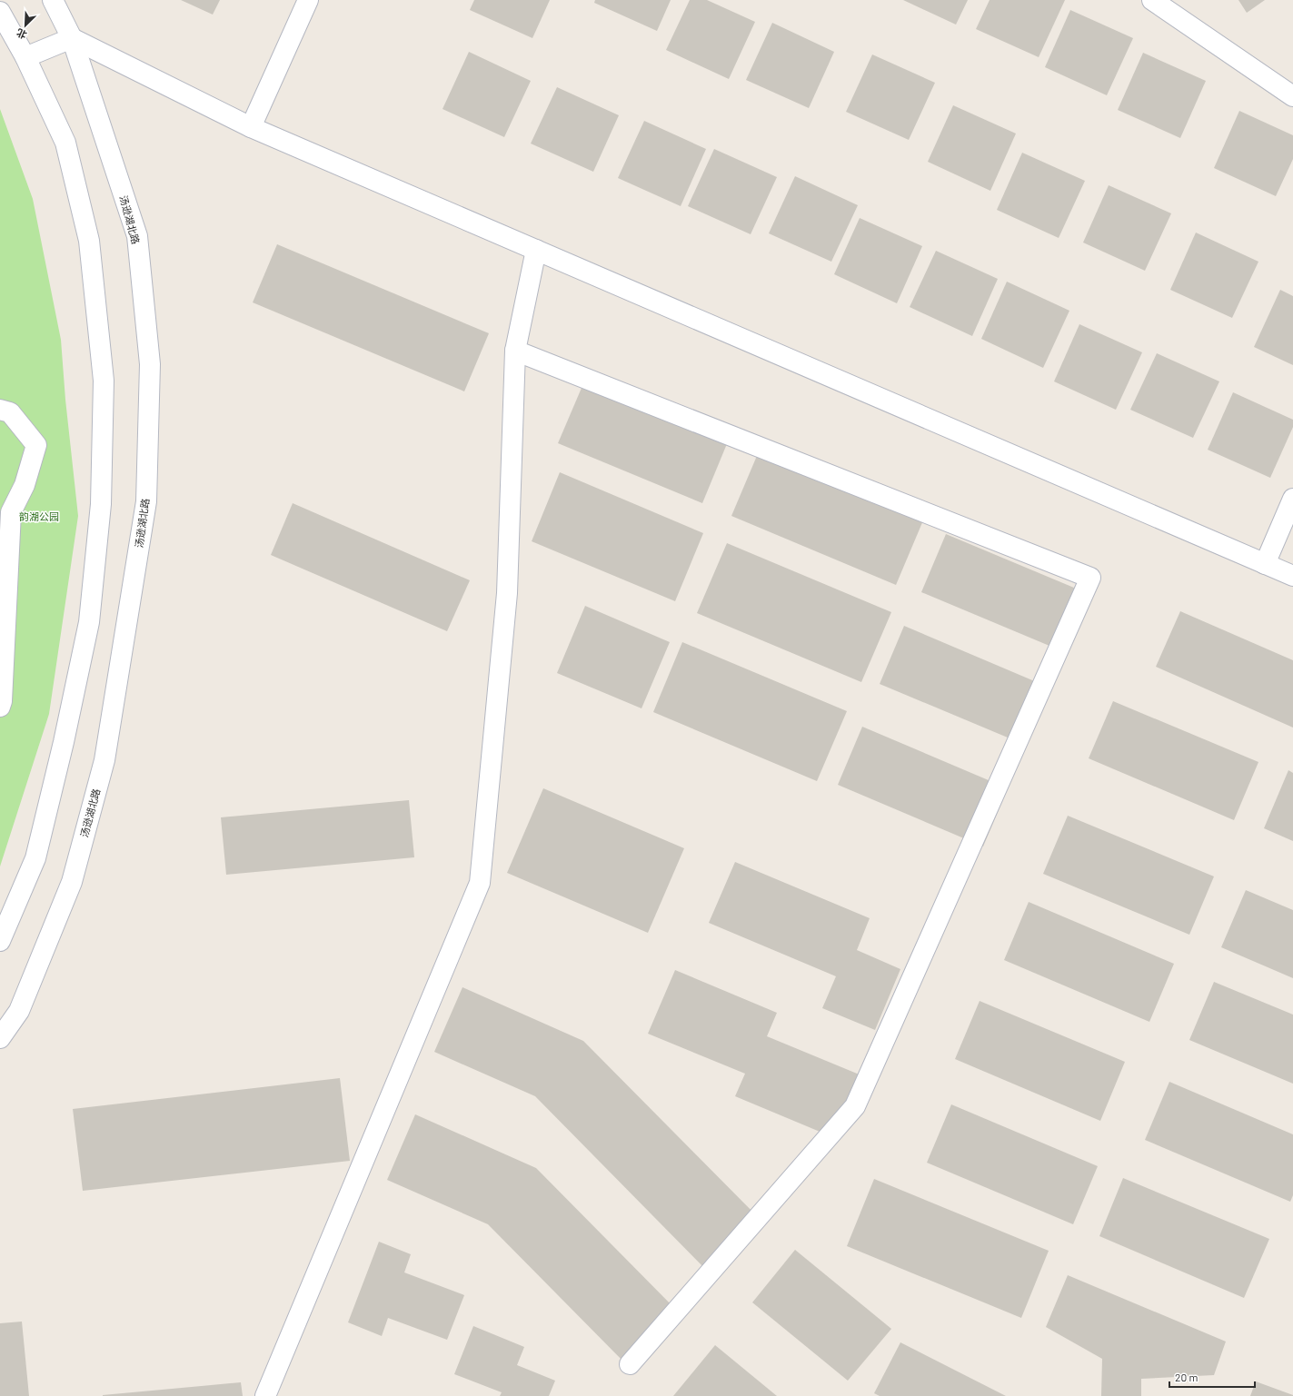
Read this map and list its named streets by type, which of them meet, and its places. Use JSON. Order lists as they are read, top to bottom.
{
  "streets": {
    "street": ["汤逊湖北路"]
  },
  "parks": ["韵湖公园"],
  "scale_bar": "20 m",
  "north": "bottom left"
}
